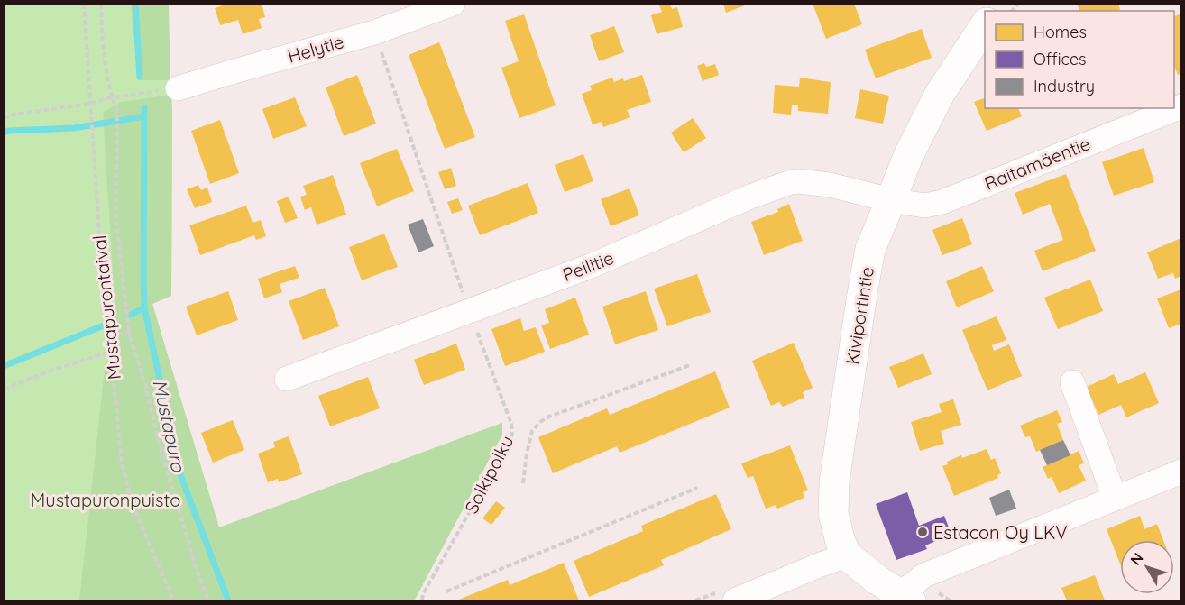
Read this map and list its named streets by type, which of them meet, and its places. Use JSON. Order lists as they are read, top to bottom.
{
  "streets": {
    "street": [
      "Helytie",
      "Raitamäentie",
      "Peilitie",
      "Kiviportintie"
    ],
    "path": ["Mustapurontaival", "Solkipolku"]
  },
  "crossings": [
    ["Helytie", "Solkipolku"],
    ["Raitamäentie", "Peilitie"],
    ["Raitamäentie", "Kiviportintie"],
    ["Peilitie", "Kiviportintie"],
    ["Peilitie", "Solkipolku"]
  ],
  "water": ["Mustapuro"],
  "parks": ["Mustapuronpuisto"],
  "places": ["Estacon Oy LKV"],
  "legend": ["Homes", "Offices", "Industry"],
  "north": "top left"
}
